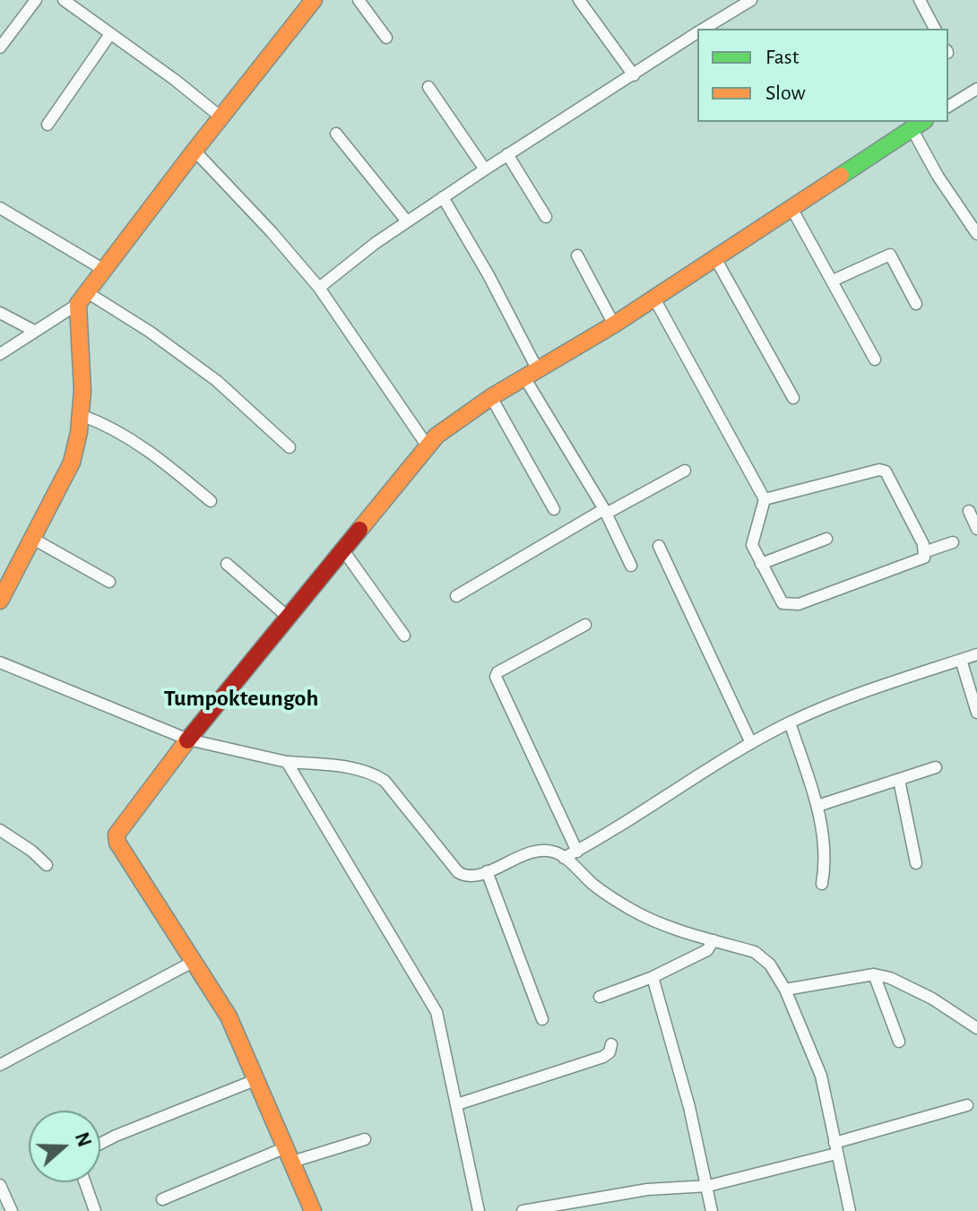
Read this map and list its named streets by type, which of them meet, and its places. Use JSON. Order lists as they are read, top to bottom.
{
  "districts": ["Tumpokteungoh"],
  "legend": ["Fast", "Slow"],
  "north": "right"
}
